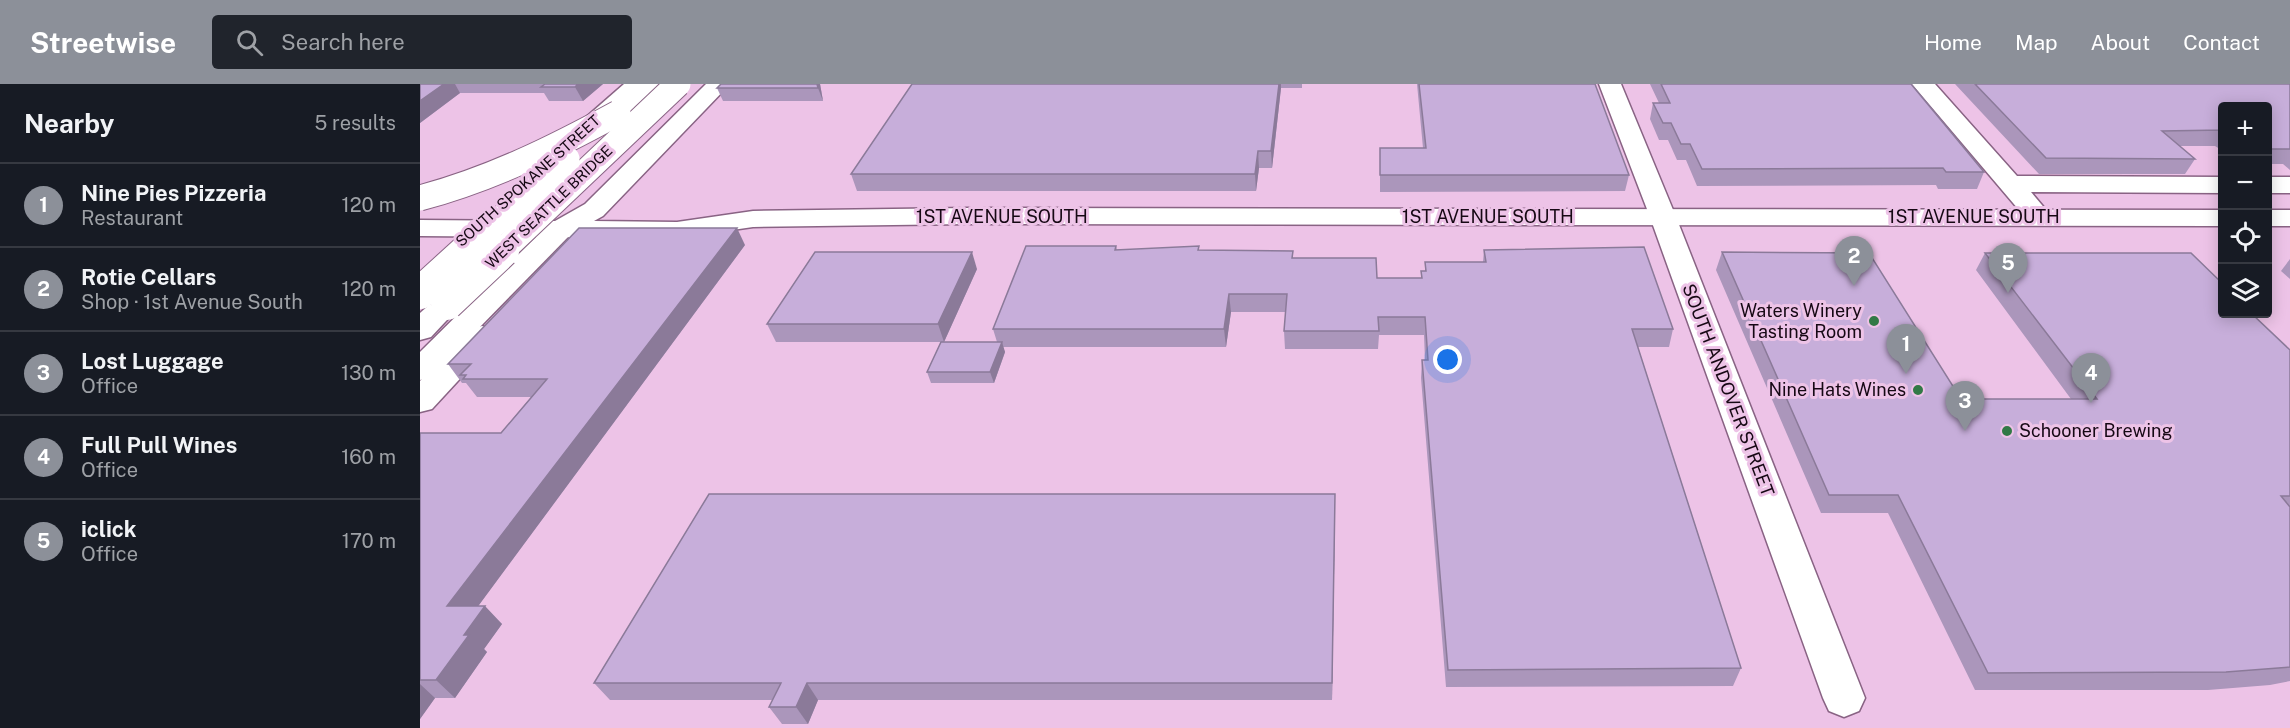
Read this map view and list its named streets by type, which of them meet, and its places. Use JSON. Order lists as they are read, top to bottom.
{
  "streets": {
    "main road": [
      "SOUTH SPOKANE STREET",
      "WEST SEATTLE BRIDGE",
      "1ST AVENUE SOUTH",
      "SOUTH ANDOVER STREET"
    ]
  },
  "crossings": [
    ["SOUTH SPOKANE STREET", "1ST AVENUE SOUTH"],
    ["1ST AVENUE SOUTH", "SOUTH ANDOVER STREET"]
  ],
  "places": ["Waters Winery Tasting Room", "Nine Hats Wines", "Schooner Brewing"],
  "page": {
    "header": "Streetwise",
    "search": "Search here",
    "nav": [
      "Home",
      "Map",
      "About",
      "Contact"
    ],
    "heading": ["Nearby", "5 results"],
    "map_buttons": ["+", "−"],
    "list": [
      {
        "mark": "1",
        "name": "Nine Pies Pizzeria",
        "note": "Restaurant",
        "value": "120 m"
      },
      {
        "mark": "2",
        "name": "Rotie Cellars",
        "note": "Shop · 1st Avenue South",
        "value": "120 m"
      },
      {
        "mark": "3",
        "name": "Lost Luggage",
        "note": "Office",
        "value": "130 m"
      },
      {
        "mark": "4",
        "name": "Full Pull Wines",
        "note": "Office",
        "value": "160 m"
      },
      {
        "mark": "5",
        "name": "iclick",
        "note": "Office",
        "value": "170 m"
      }
    ],
    "pins": [
      "2",
      "5",
      "1",
      "4",
      "3"
    ]
  }
}
